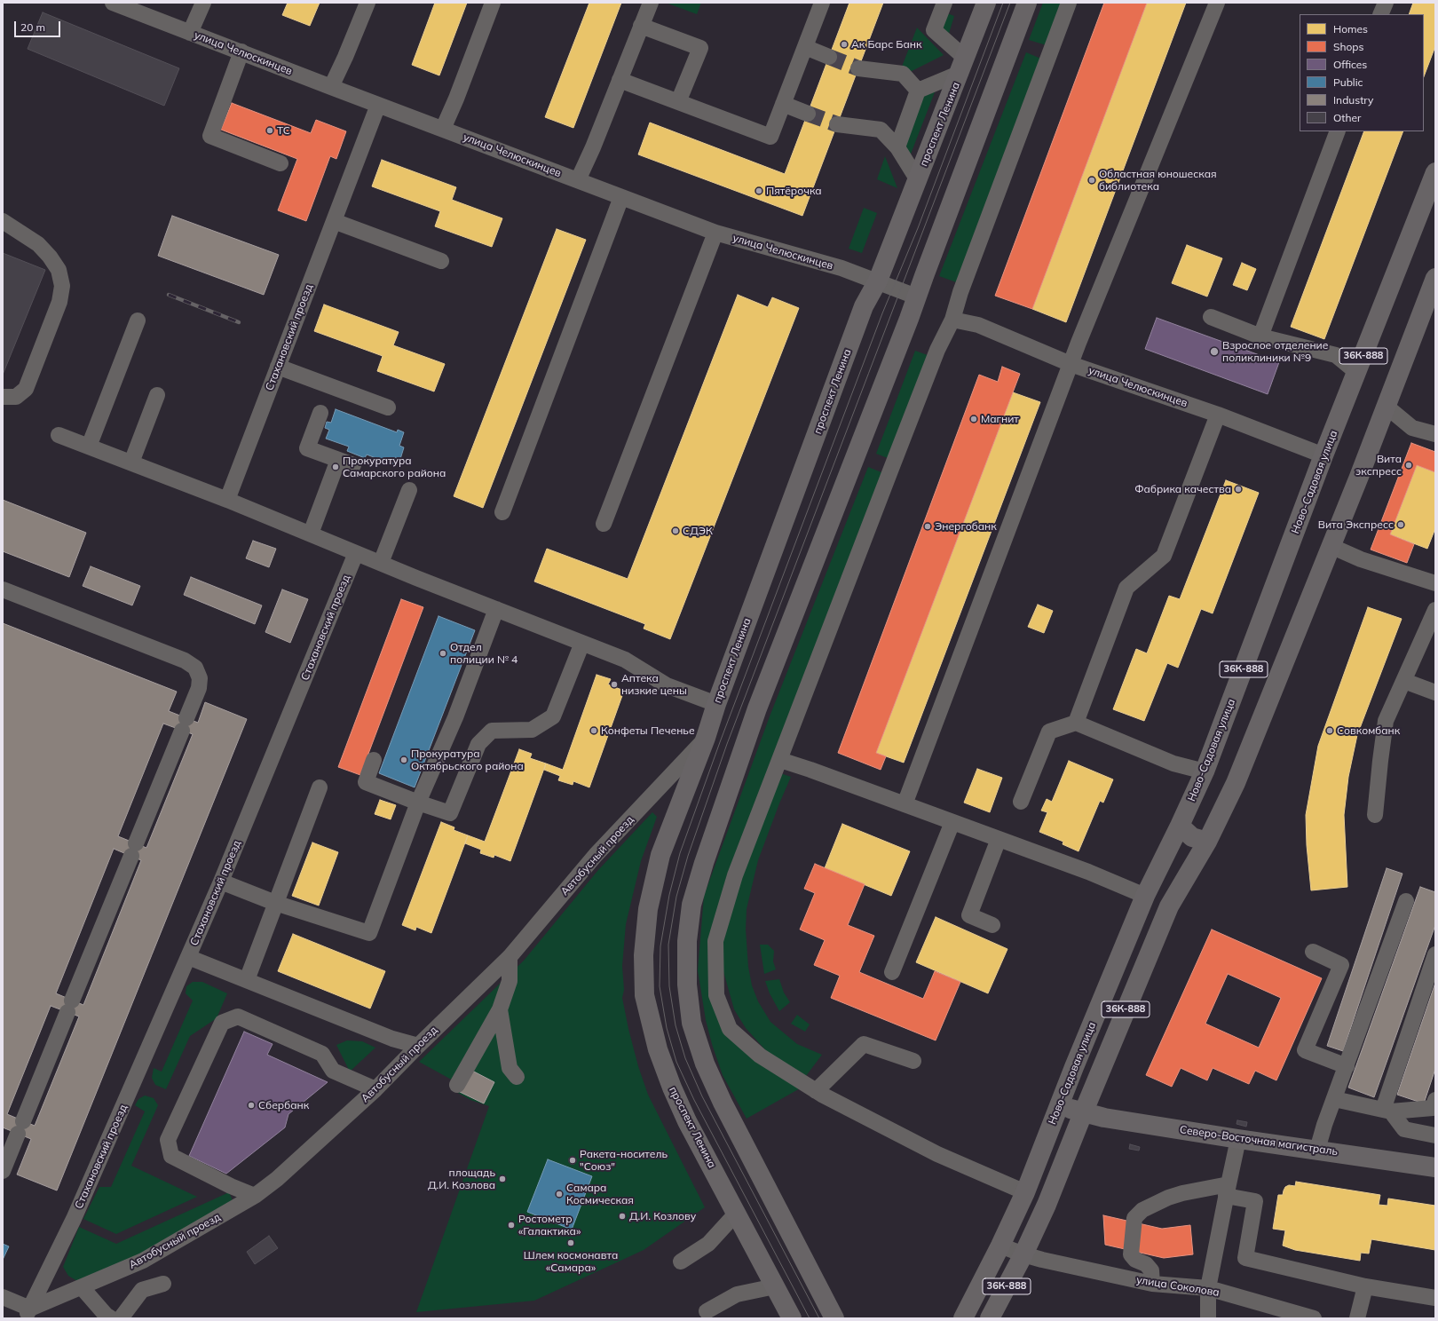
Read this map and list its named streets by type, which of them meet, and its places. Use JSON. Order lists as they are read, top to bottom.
{
  "streets": {
    "main road": [
      "проспект Ленина",
      "36К-888",
      "Ново-Садовая улица",
      "Северо-Восточная магистраль"
    ],
    "street": [
      "улица Челюскинцев",
      "Стахановский проезд",
      "Автобусный проезд",
      "улица Соколова"
    ]
  },
  "crossings": [
    ["улица Челюскинцев", "проспект Ленина"],
    ["улица Челюскинцев", "Стахановский проезд"],
    ["улица Челюскинцев", "Ново-Садовая улица"],
    ["проспект Ленина", "Автобусный проезд"],
    ["Стахановский проезд", "Автобусный проезд"],
    ["36К-888", "Северо-Восточная магистраль"],
    ["36К-888", "улица Соколова"],
    ["Ново-Садовая улица", "Северо-Восточная магистраль"],
    ["Ново-Садовая улица", "улица Соколова"]
  ],
  "places": [
    "Ак Барс Банк",
    "ТС",
    "Областная юношеская библиотека",
    "Пятёрочка",
    "Взрослое отделение поликлиники №9",
    "Магнит",
    "Вита экспресс",
    "Прокуратура Самарского района",
    "Фабрика качества",
    "Вита Экспресс",
    "Энергобанк",
    "СДЭК",
    "Отдел полиции № 4",
    "Аптека низкие цены",
    "Конфеты Печенье",
    "Совкомбанк",
    "Прокуратура Октябрьского района",
    "Сбербанк",
    "Ракета-носитель \"Союз\"",
    "площадь Д.И. Козлова",
    "Самара Космическая",
    "Д.И. Козлову",
    "Ростометр «Галактика»",
    "Шлем космонавта «Самара»"
  ],
  "legend": [
    "Homes",
    "Shops",
    "Offices",
    "Public",
    "Industry",
    "Other"
  ],
  "scale_bar": "20 m"
}
